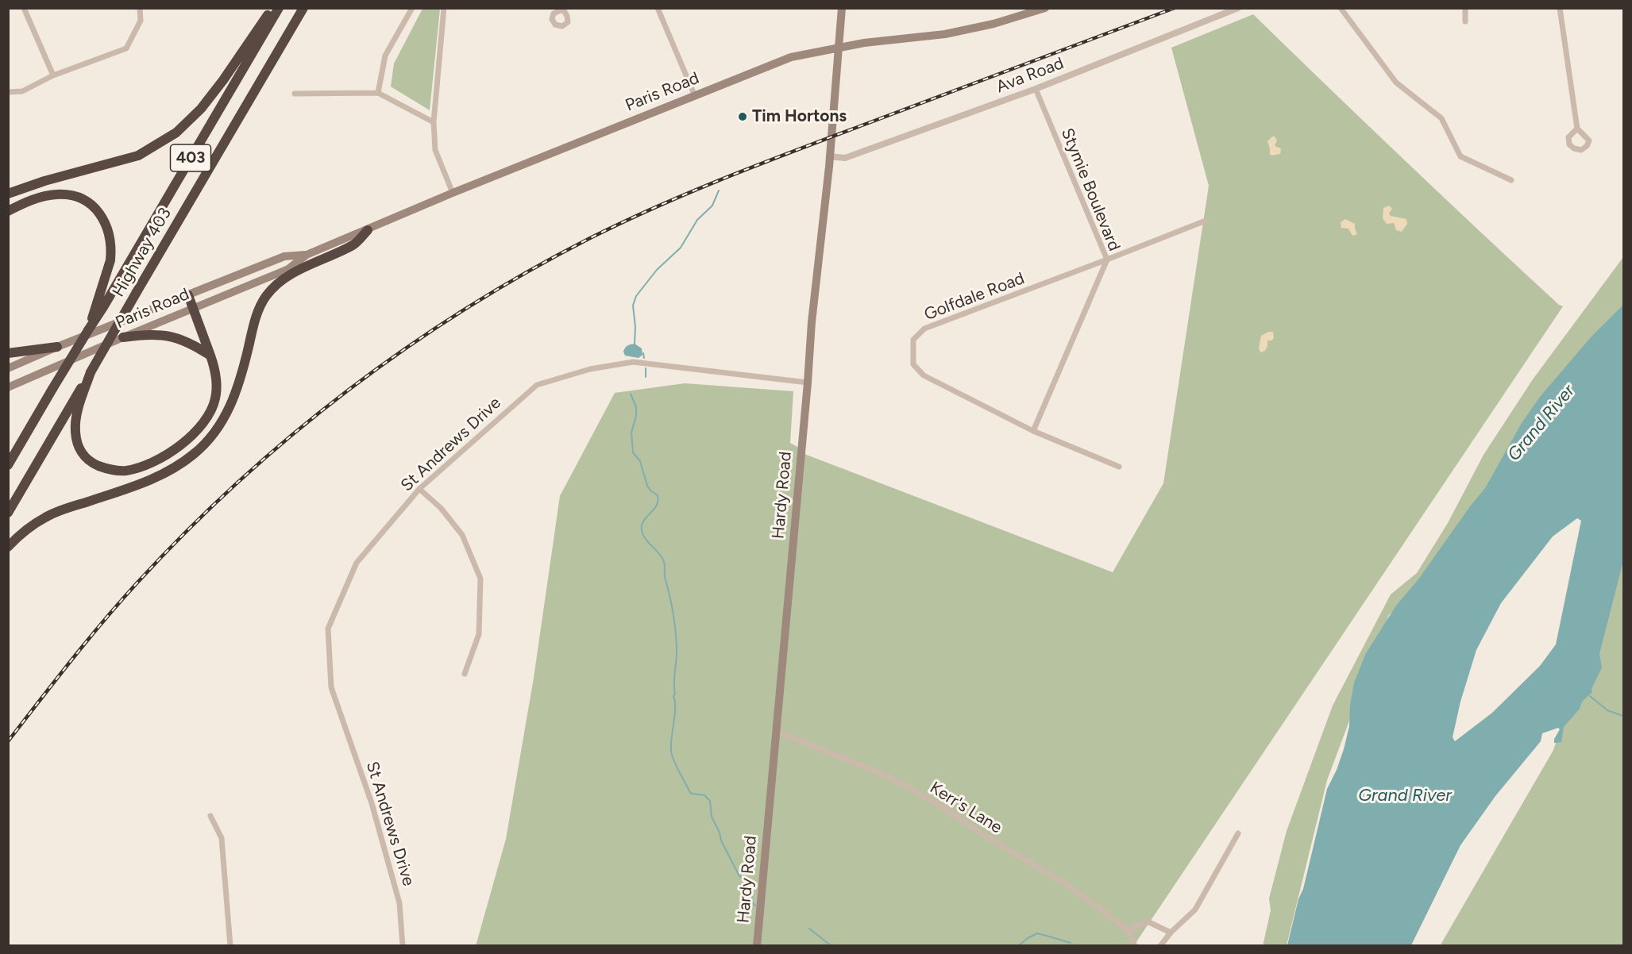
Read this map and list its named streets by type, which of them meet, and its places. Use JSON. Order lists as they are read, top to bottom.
{
  "streets": {
    "highway": ["403", "Highway 403"],
    "main road": ["Paris Road", "Hardy Road"],
    "street": [
      "Ava Road",
      "Stymie Boulevard",
      "Golfdale Road",
      "St Andrews Drive",
      "Kerr's Lane"
    ]
  },
  "crossings": [
    ["Ava Road", "Stymie Boulevard"],
    ["Ava Road", "Hardy Road"],
    ["Paris Road", "Hardy Road"],
    ["403", "Highway 403"],
    ["Stymie Boulevard", "Golfdale Road"],
    ["St Andrews Drive", "Hardy Road"],
    ["Hardy Road", "Kerr's Lane"]
  ],
  "water": ["Grand River"],
  "places": ["Tim Hortons"]
}
